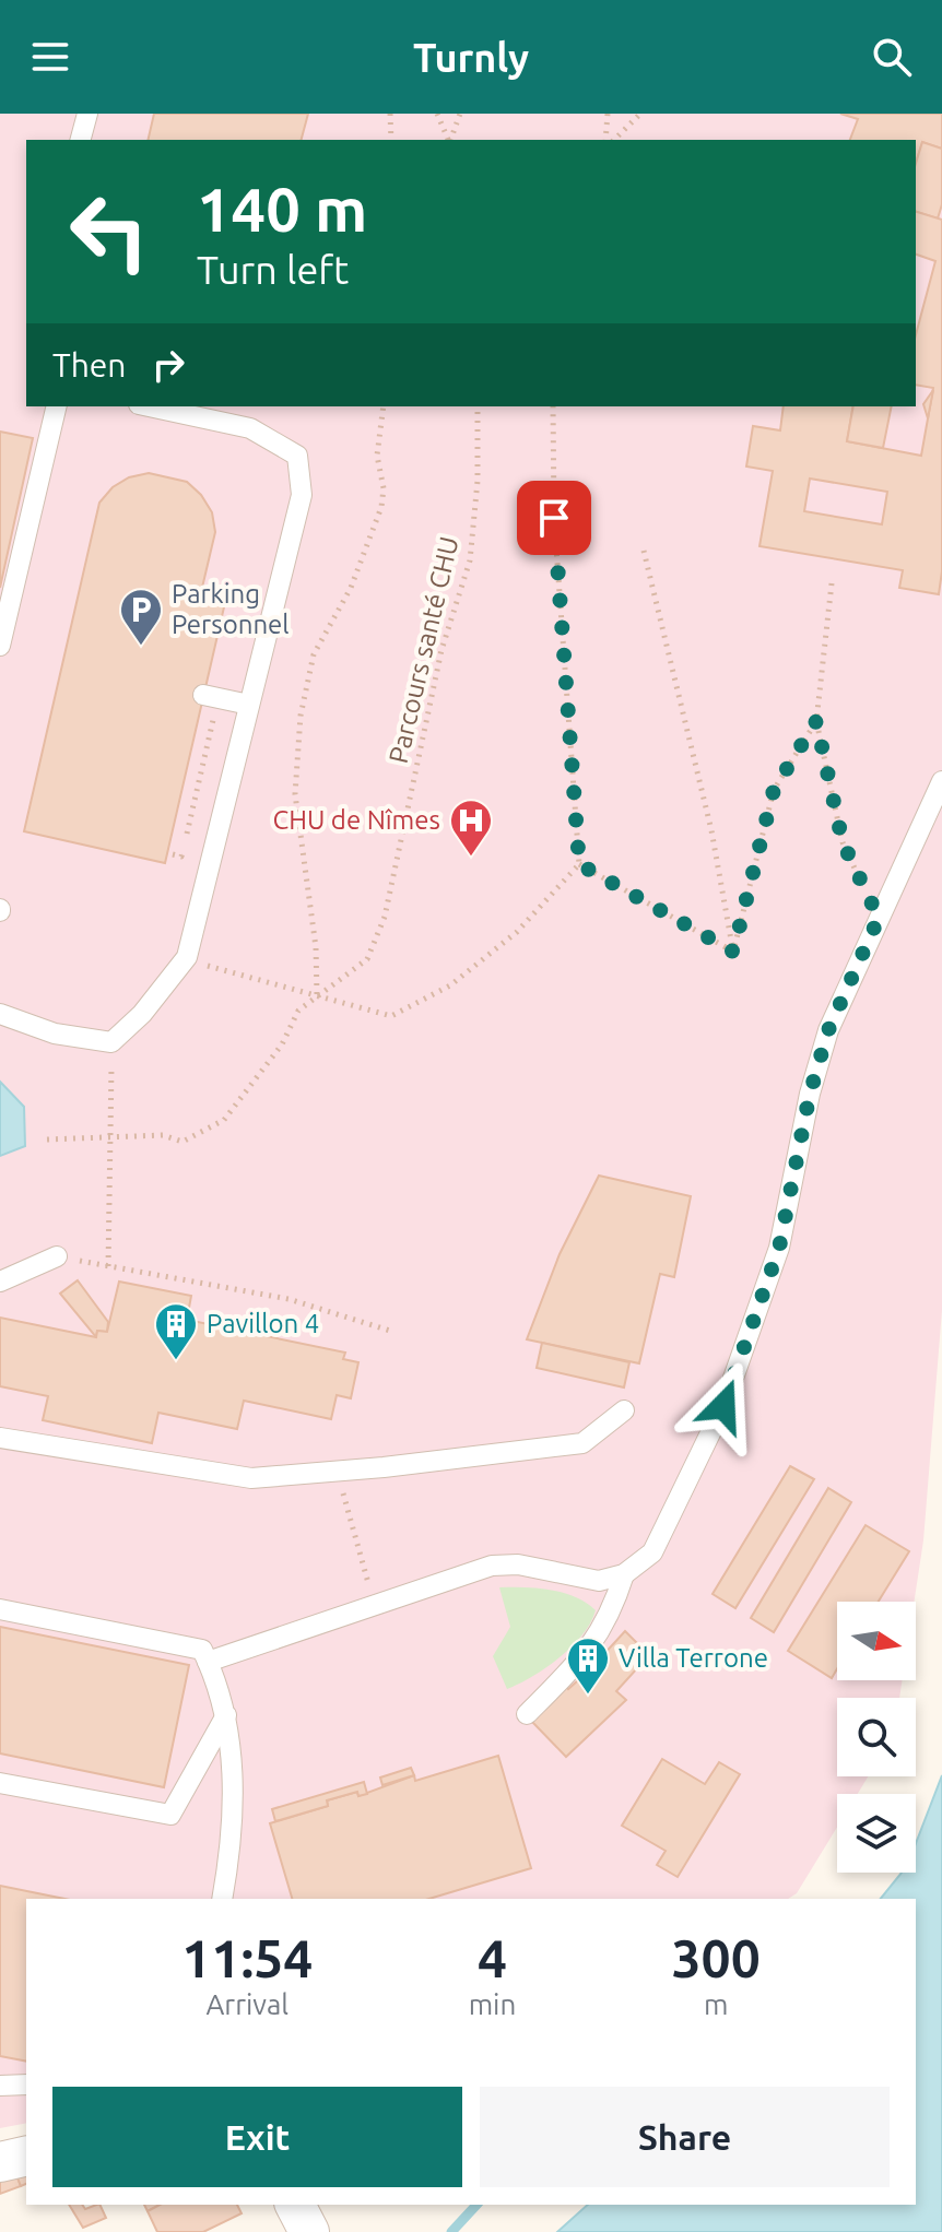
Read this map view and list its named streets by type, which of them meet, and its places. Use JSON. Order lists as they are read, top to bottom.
{
  "streets": {
    "path": ["Parcours santé CHU"]
  },
  "places": {
    "parking": ["Parking Personnel"],
    "hospital": ["CHU de Nîmes"],
    "building": ["Pavillon 4", "Villa Terrone"]
  },
  "north": "right",
  "page": {
    "header": "Turnly",
    "turn": ["140 m", "Turn left"],
    "then": "Then",
    "eta": [
      "11:54",
      "Arrival",
      "4",
      "min",
      "300",
      "m"
    ],
    "buttons": ["Exit", "Share"]
  }
}
